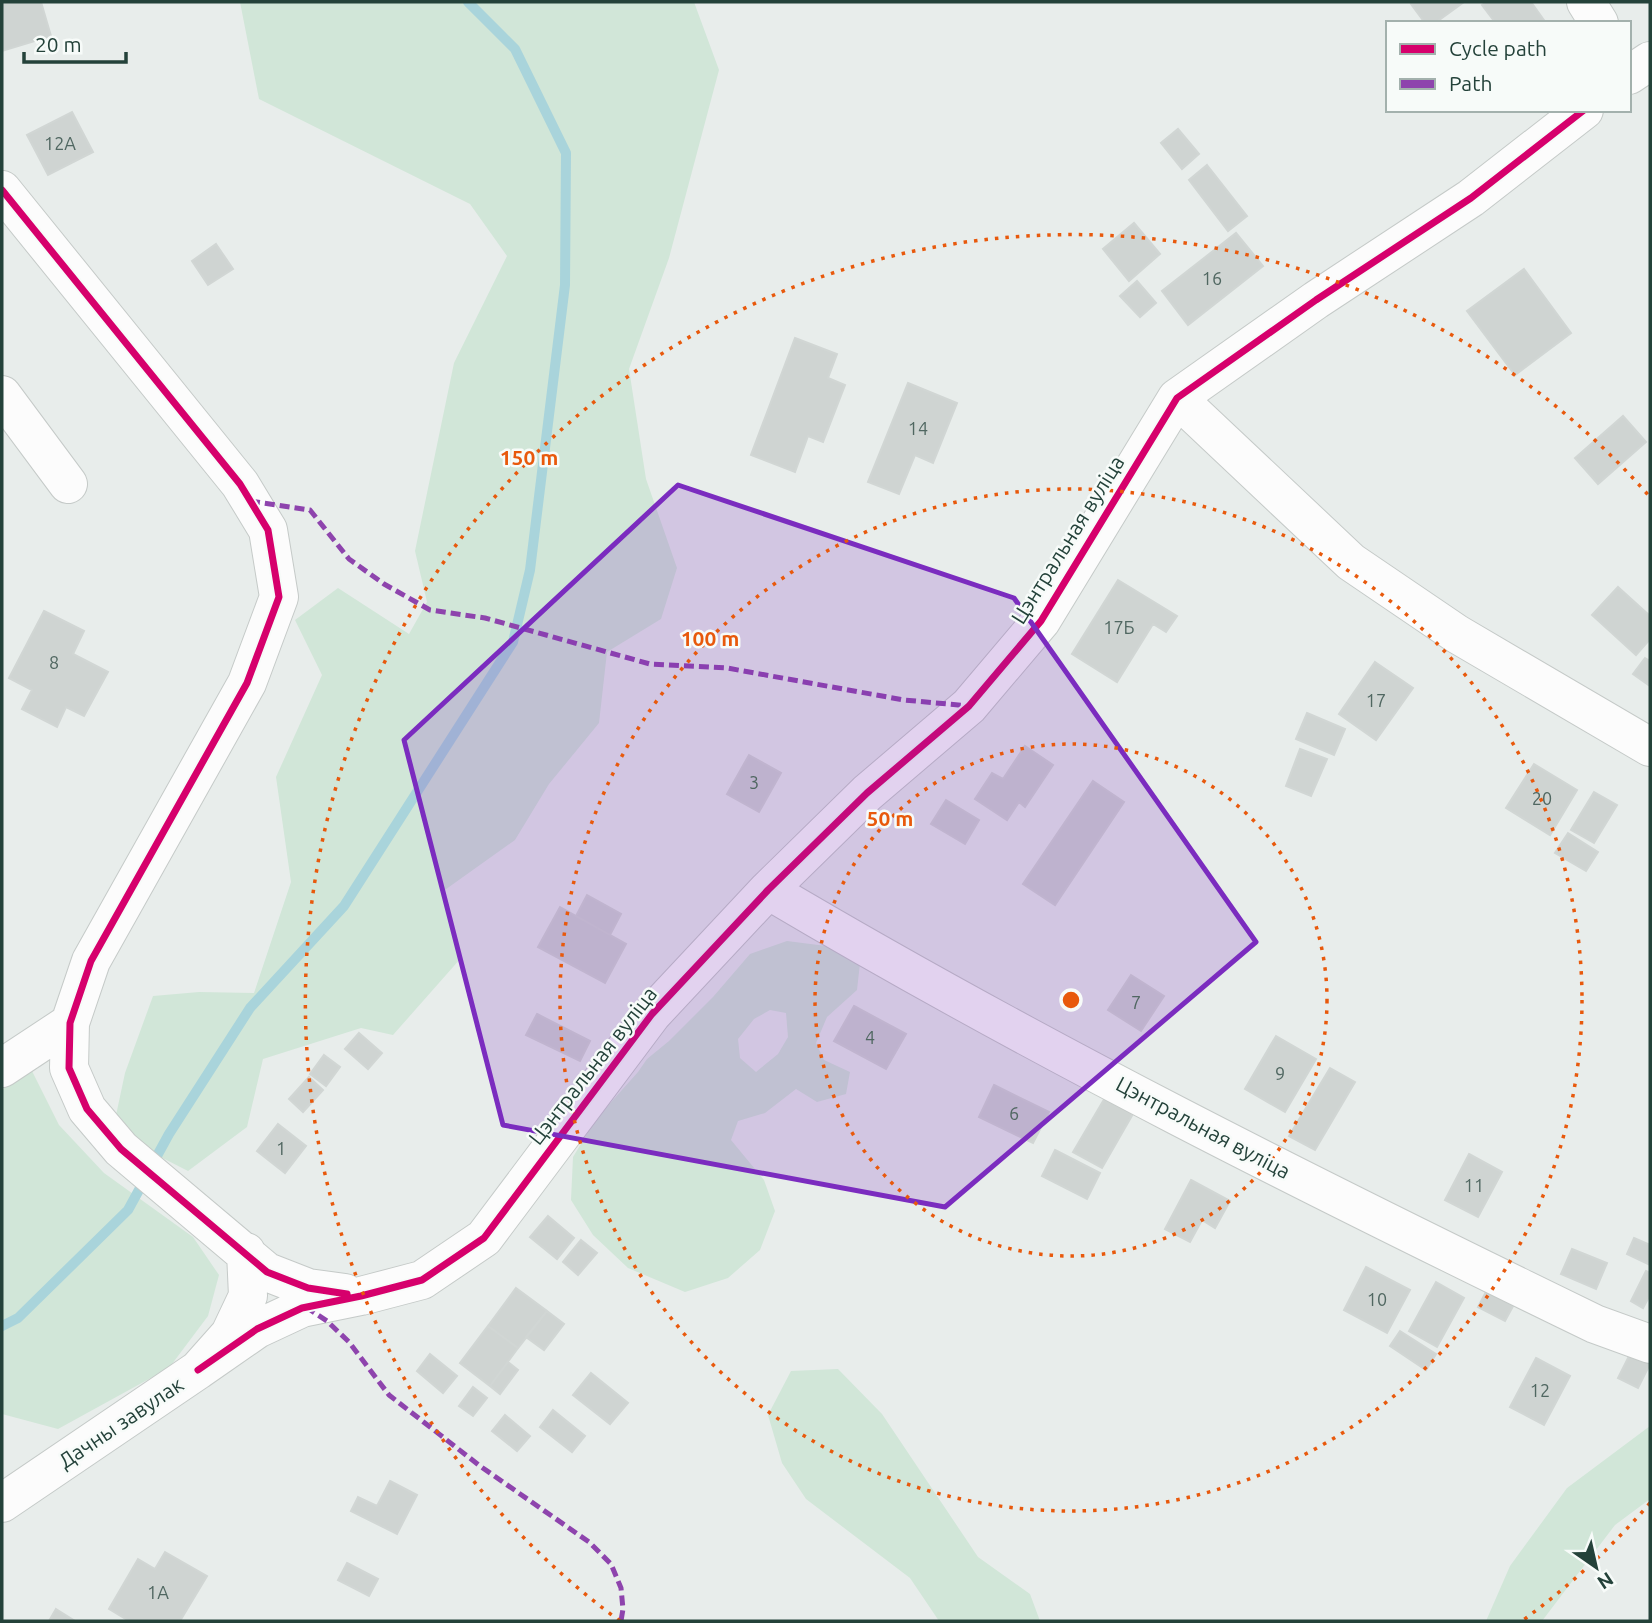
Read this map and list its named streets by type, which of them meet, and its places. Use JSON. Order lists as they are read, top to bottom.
{
  "streets": {
    "street": ["Цэнтральная вуліца", "Дачны завулак"]
  },
  "crossings": [
    ["Цэнтральная вуліца", "Дачны завулак"]
  ],
  "house_numbers": [
    "12А",
    "16",
    "14",
    "17Б",
    "8",
    "17",
    "3",
    "20",
    "7",
    "4",
    "9",
    "6",
    "1",
    "11",
    "10",
    "12",
    "1А"
  ],
  "legend": ["Cycle path", "Path"],
  "scale_bar": "20 m",
  "north": "bottom right",
  "rings": ["150 m", "100 m", "50 m"]
}
